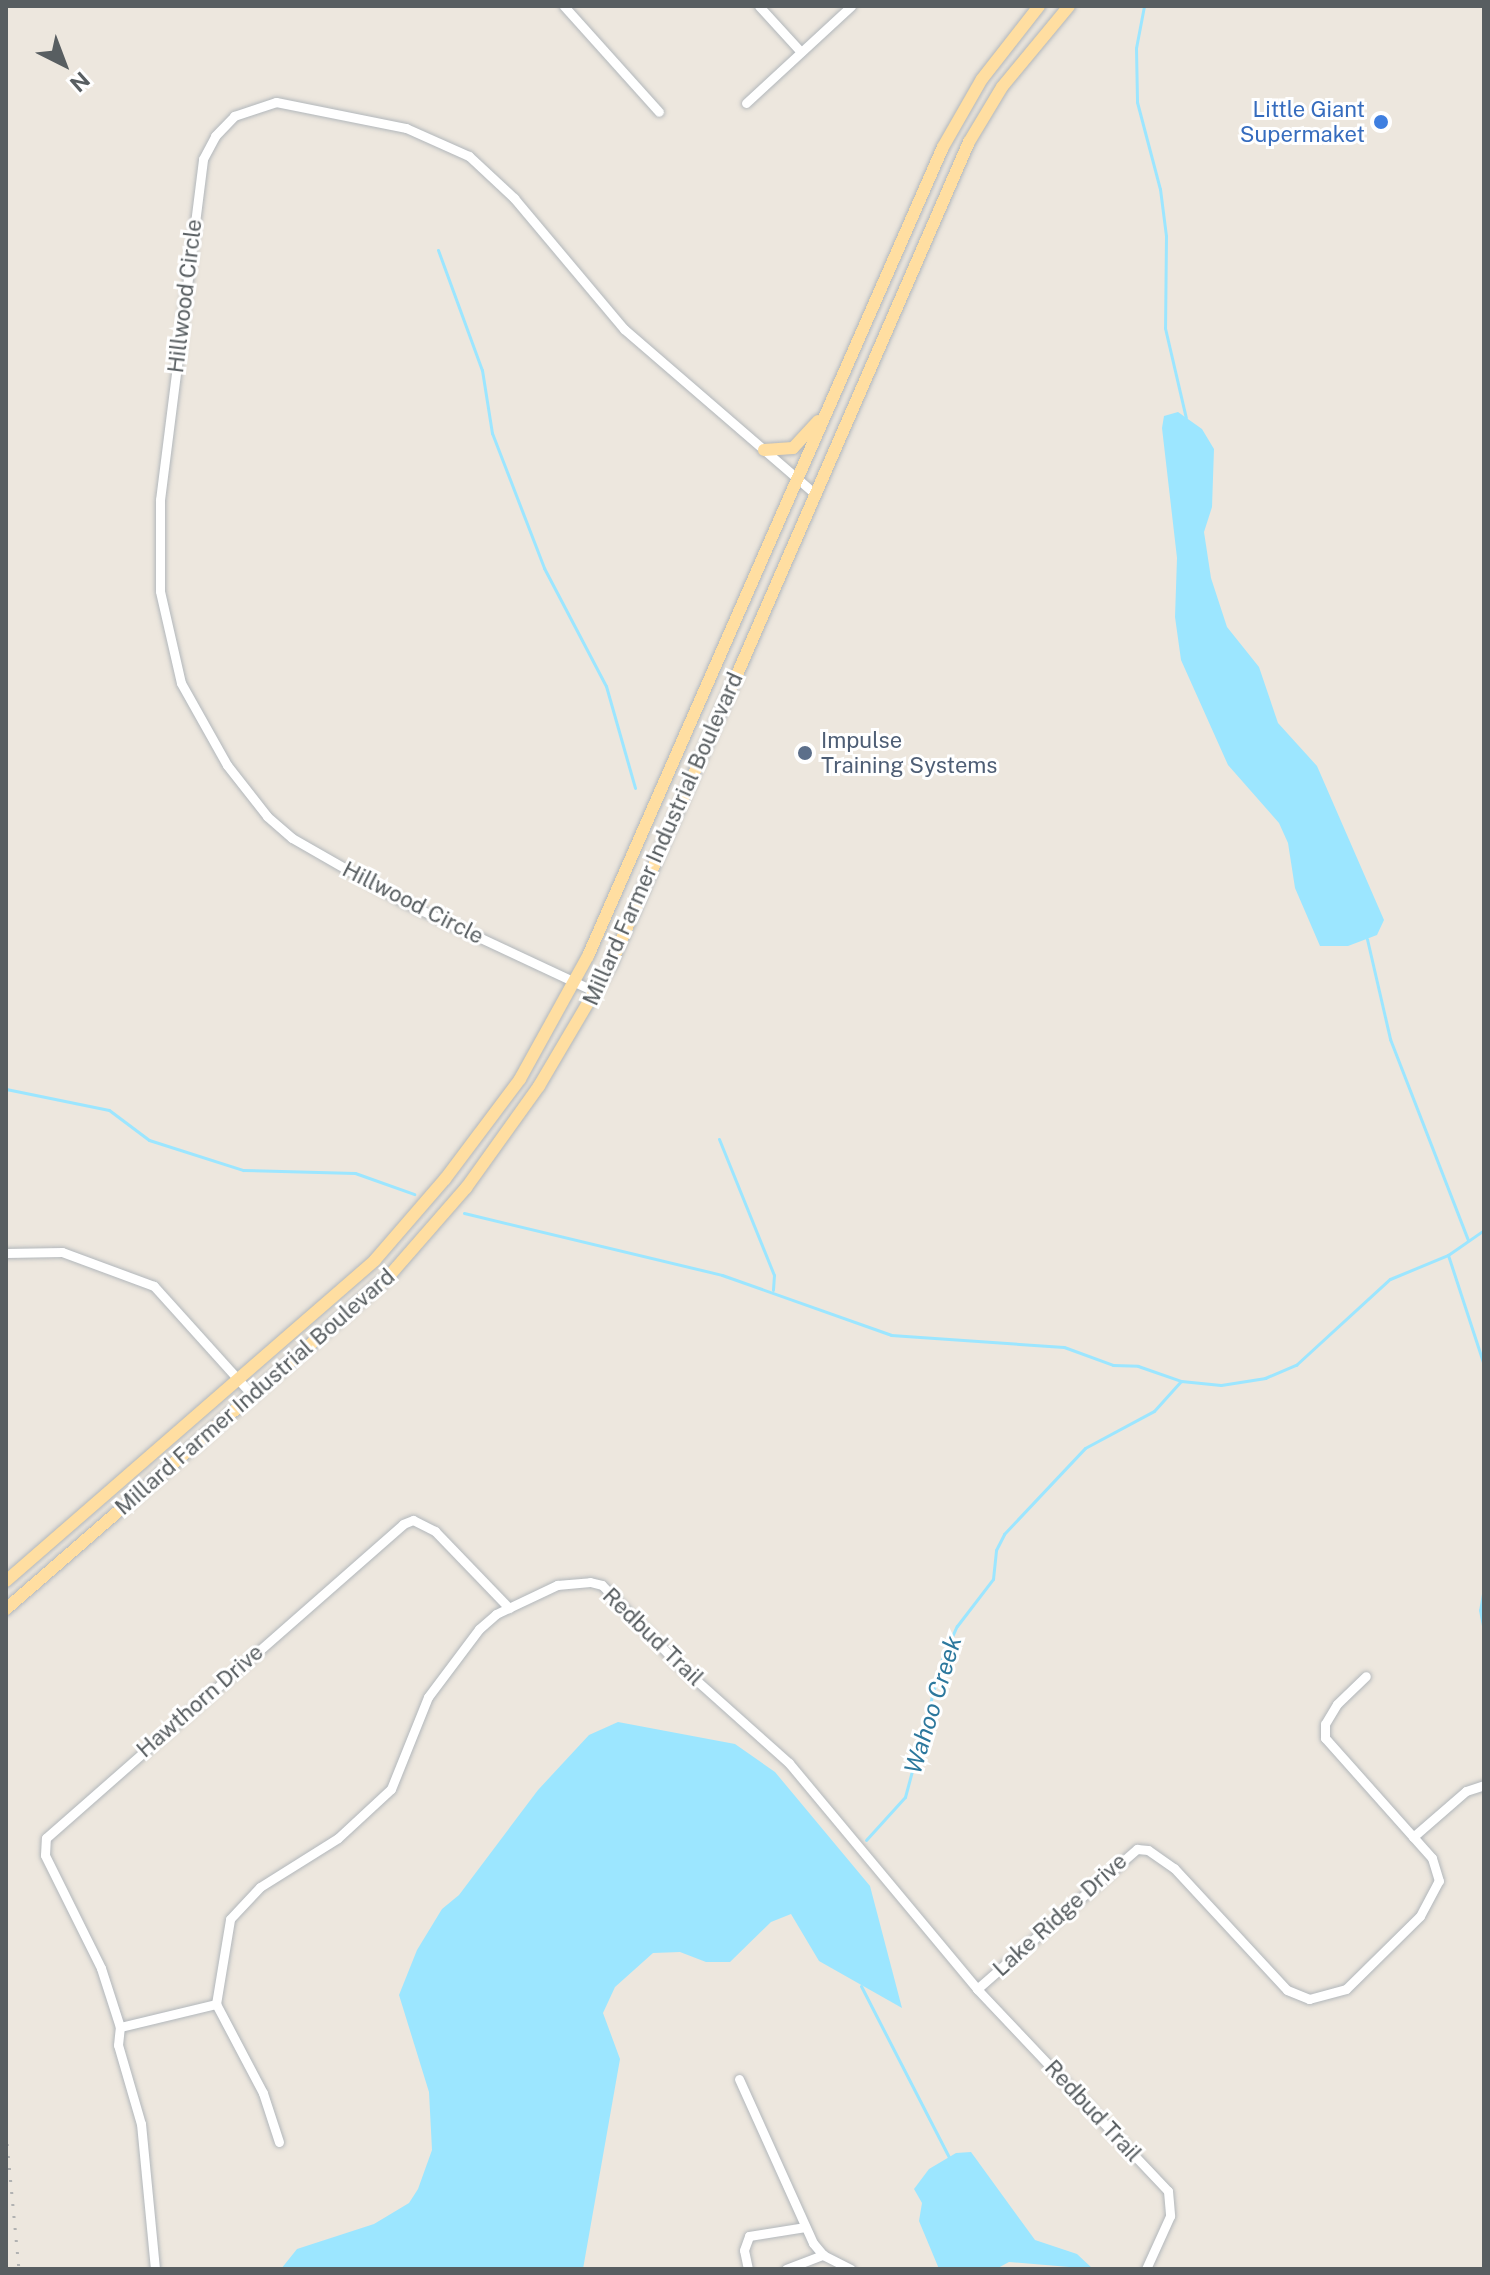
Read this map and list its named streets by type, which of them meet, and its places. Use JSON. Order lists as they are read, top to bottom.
{
  "streets": {
    "main road": ["Millard Farmer Industrial Boulevard"],
    "street": [
      "Hillwood Circle",
      "Redbud Trail",
      "Hawthorn Drive",
      "Lake Ridge Drive"
    ]
  },
  "crossings": [
    ["Hillwood Circle", "Millard Farmer Industrial Boulevard"],
    ["Redbud Trail", "Hawthorn Drive"],
    ["Redbud Trail", "Lake Ridge Drive"]
  ],
  "water": ["Wahoo Creek"],
  "places": ["Little Giant Supermaket", "Impulse Training Systems"],
  "north": "bottom right"
}
